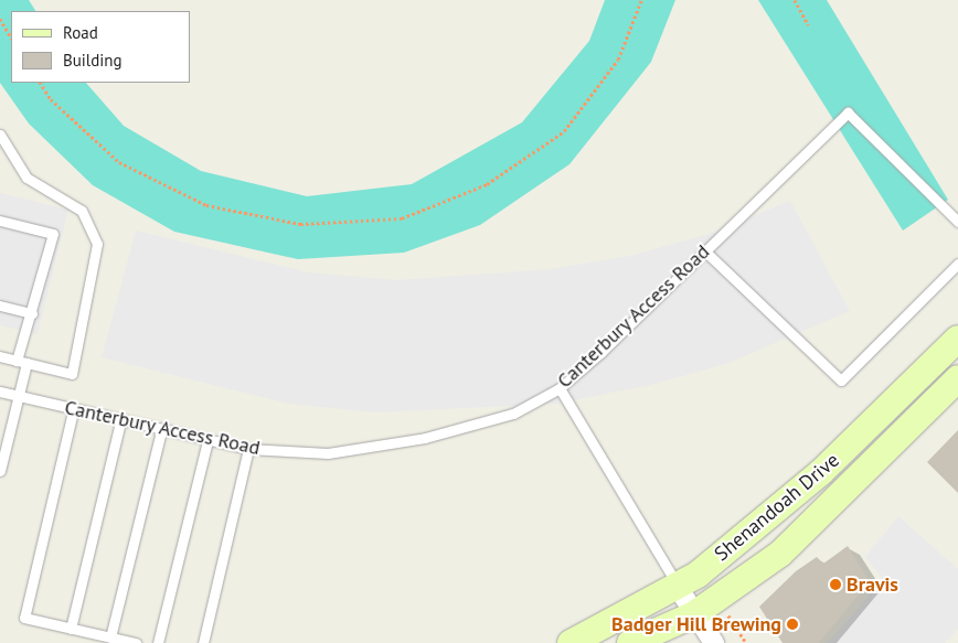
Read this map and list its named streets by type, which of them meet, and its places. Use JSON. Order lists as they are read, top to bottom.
{
  "streets": {
    "street": ["Shenandoah Drive"],
    "lane": ["Canterbury Access Road"]
  },
  "places": ["Bravis", "Badger Hill Brewing"],
  "legend": ["Road", "Building"]
}
